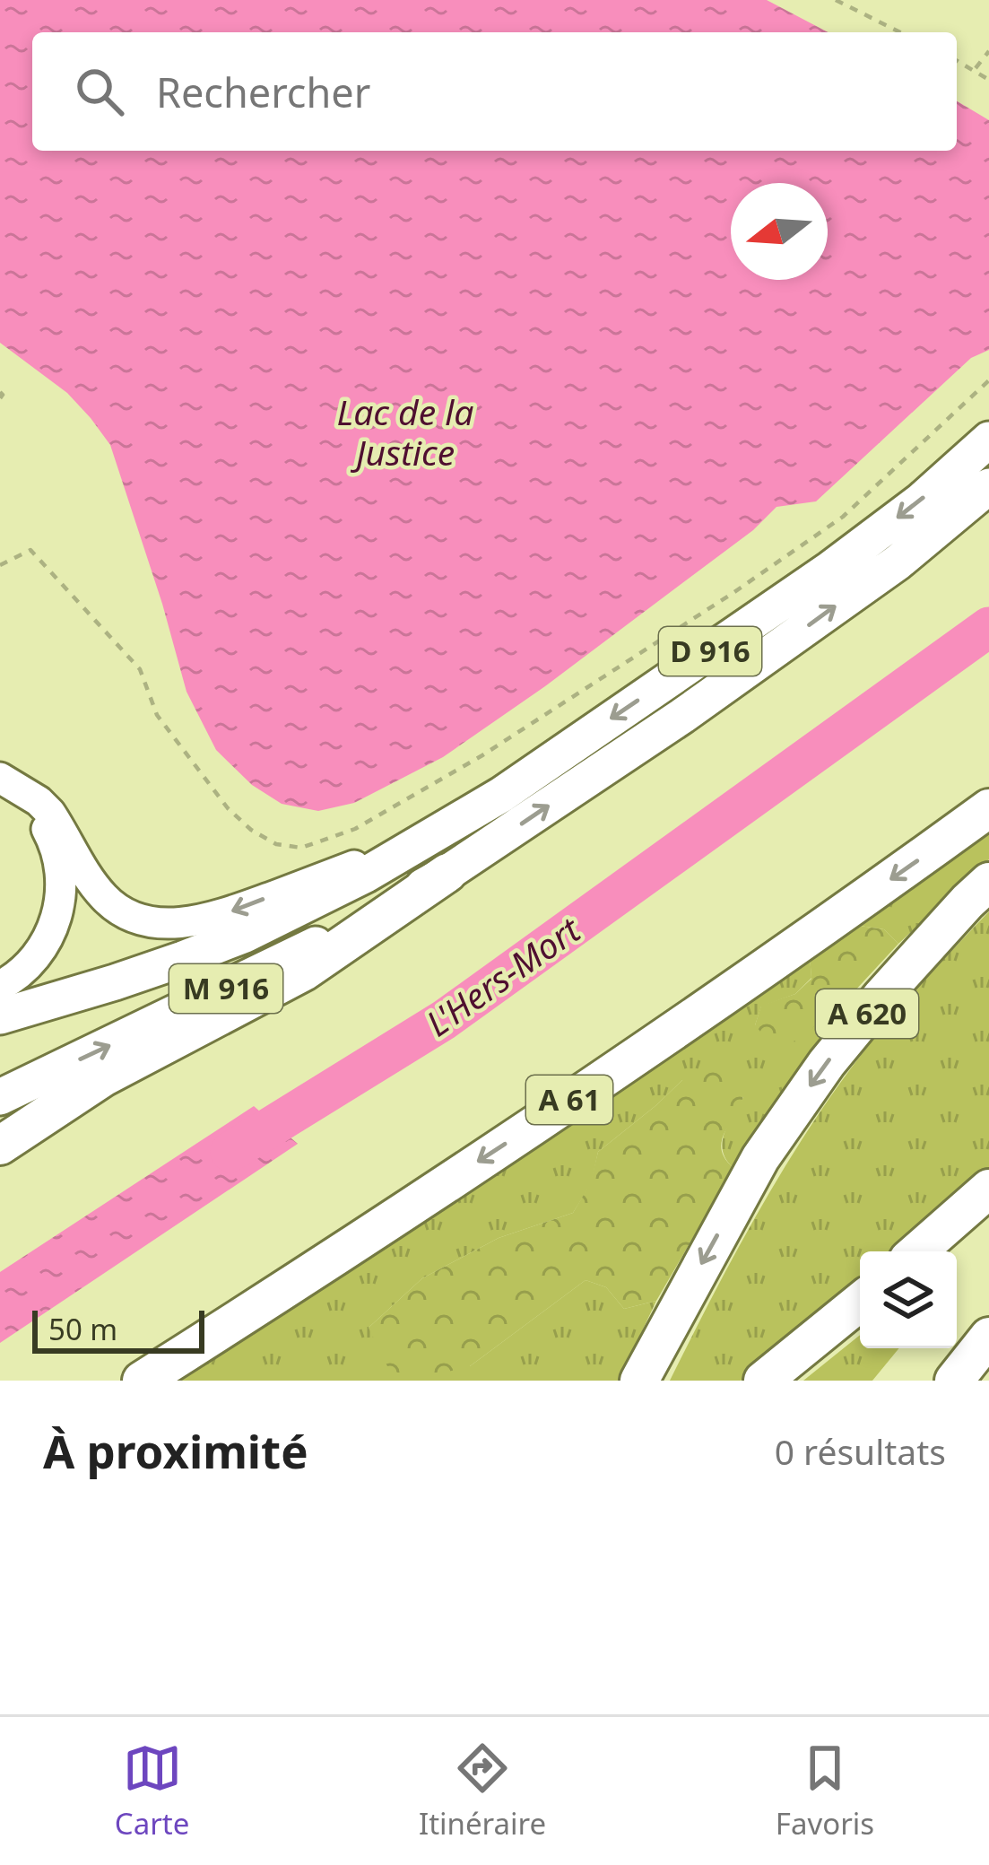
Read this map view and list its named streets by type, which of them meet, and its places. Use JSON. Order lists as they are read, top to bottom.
{
  "streets": {
    "highway": [
      "D 916",
      "M 916",
      "A 620",
      "A 61"
    ]
  },
  "crossings": [
    ["D 916", "M 916"]
  ],
  "water": ["Lac de la Justice", "L'Hers-Mort"],
  "scale_bar": "50 m",
  "north": "left",
  "page": {
    "search": "Rechercher",
    "scale": "50 m",
    "heading": ["À proximité", "0 résultats"],
    "nav": ["Carte", "Itinéraire", "Favoris"]
  }
}
